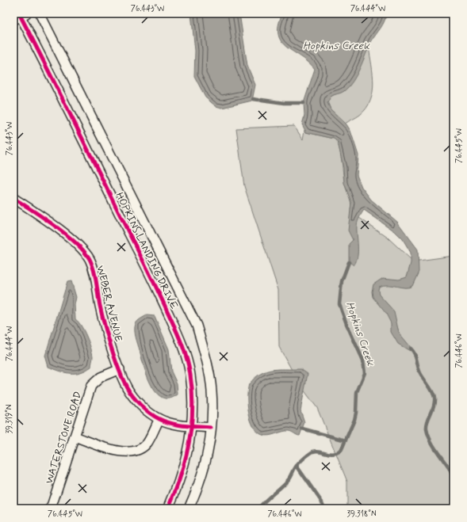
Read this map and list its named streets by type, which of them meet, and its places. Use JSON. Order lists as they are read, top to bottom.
{
  "streets": {
    "street": ["HOPKINS LANDING DRIVE", "WEBER AVENUE", "WATERSTONE ROAD"]
  },
  "crossings": [
    ["HOPKINS LANDING DRIVE", "WEBER AVENUE"],
    ["WEBER AVENUE", "WATERSTONE ROAD"]
  ],
  "water": ["Hopkins Creek"],
  "coordinates": [
    "76.443°W",
    "76.444°W",
    "76.445°W",
    "76.446°W",
    "39.319°N",
    "39.318°N"
  ]
}
